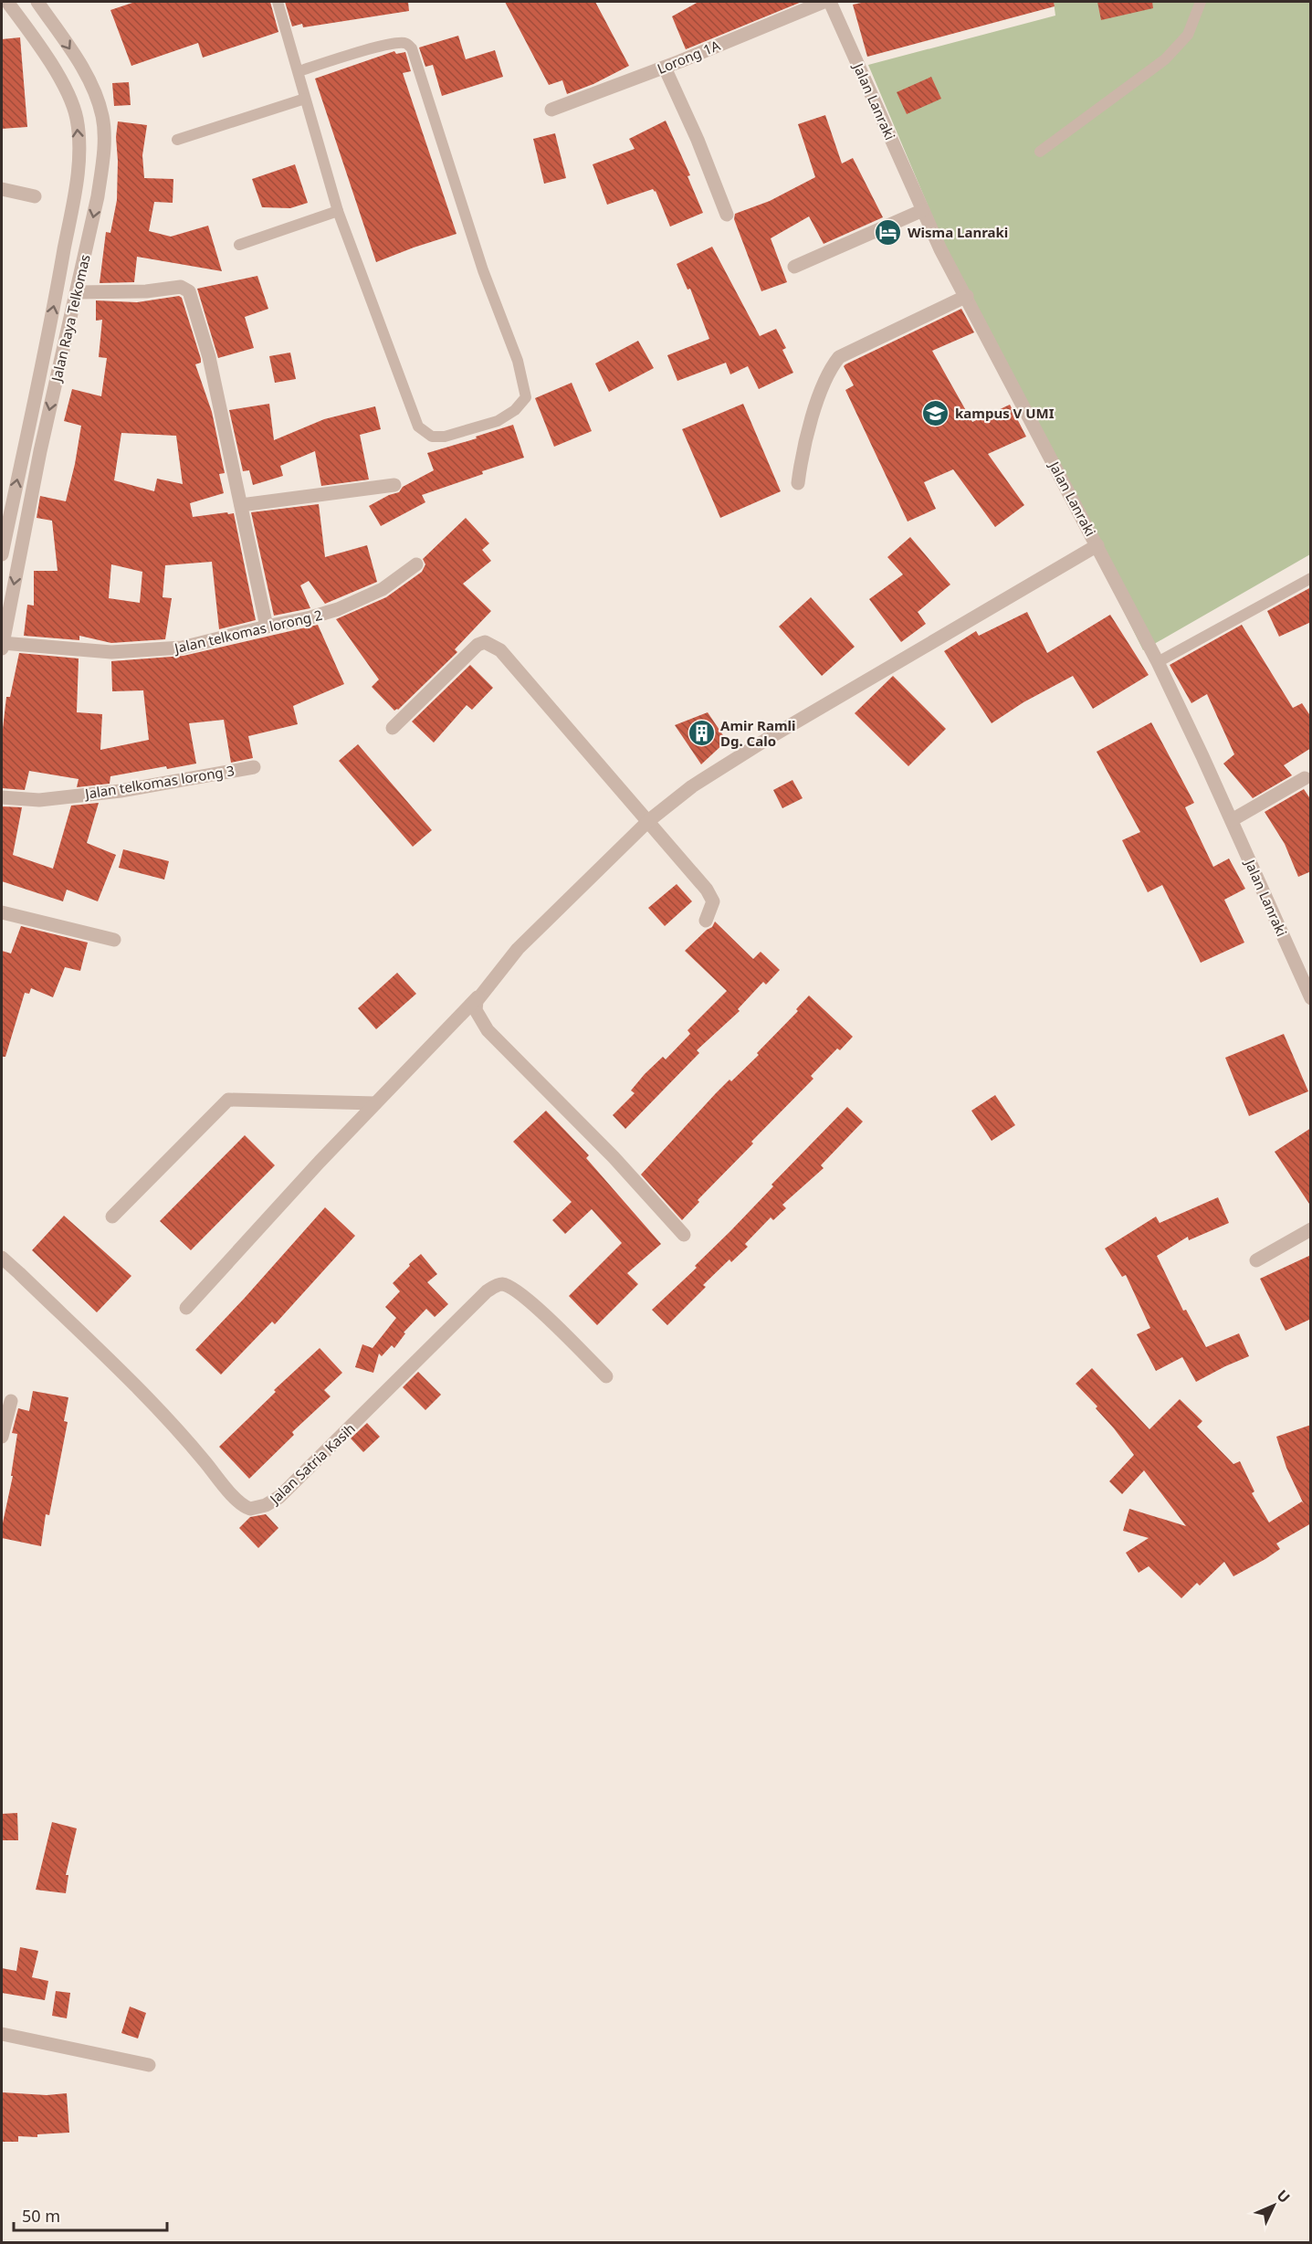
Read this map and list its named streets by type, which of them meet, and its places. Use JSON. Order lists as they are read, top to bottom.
{
  "streets": {
    "street": [
      "Lorong 1A",
      "Jalan Lanraki",
      "Jalan Raya Telkomas",
      "Jalan telkomas lorong 2",
      "Jalan telkomas lorong 3",
      "Jalan Satria Kasih"
    ]
  },
  "crossings": [
    ["Jalan Raya Telkomas", "Jalan telkomas lorong 2"]
  ],
  "places": {
    "hotel": ["Wisma Lanraki"],
    "school or university": ["kampus V UMI"],
    "building": ["Amir Ramli Dg. Calo"]
  },
  "scale_bar": "50 m",
  "north": "top right"
}
